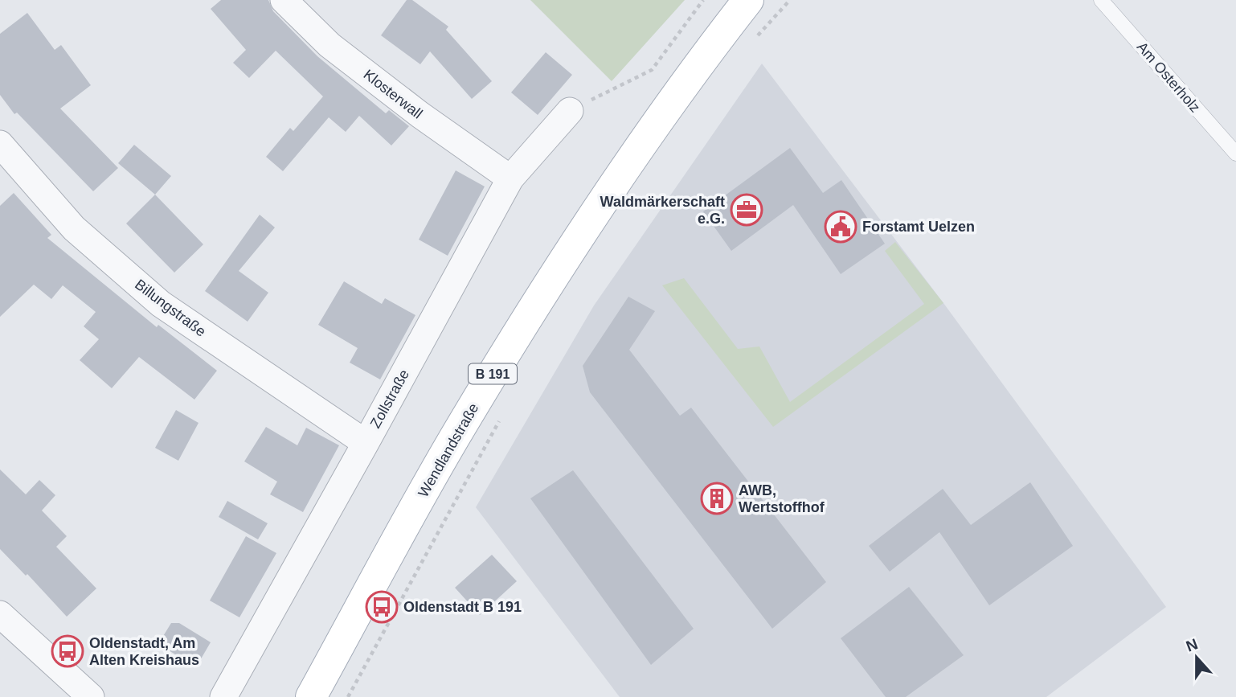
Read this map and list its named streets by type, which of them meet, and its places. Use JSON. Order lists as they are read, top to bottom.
{
  "streets": {
    "main road": ["B 191", "Wendlandstraße"],
    "street": ["Klosterwall", "Billungstraße", "Zollstraße"],
    "lane": ["Am Osterholz"]
  },
  "crossings": [
    ["Klosterwall", "Zollstraße"],
    ["Billungstraße", "Zollstraße"]
  ],
  "places": {
    "office": ["Waldmärkerschaft e.G."],
    "public building": ["Forstamt Uelzen"],
    "building": ["AWB, Wertstoffhof"],
    "bus stop": ["Oldenstadt B 191", "Oldenstadt, Am Alten Kreishaus"]
  },
  "north": "top"
}
